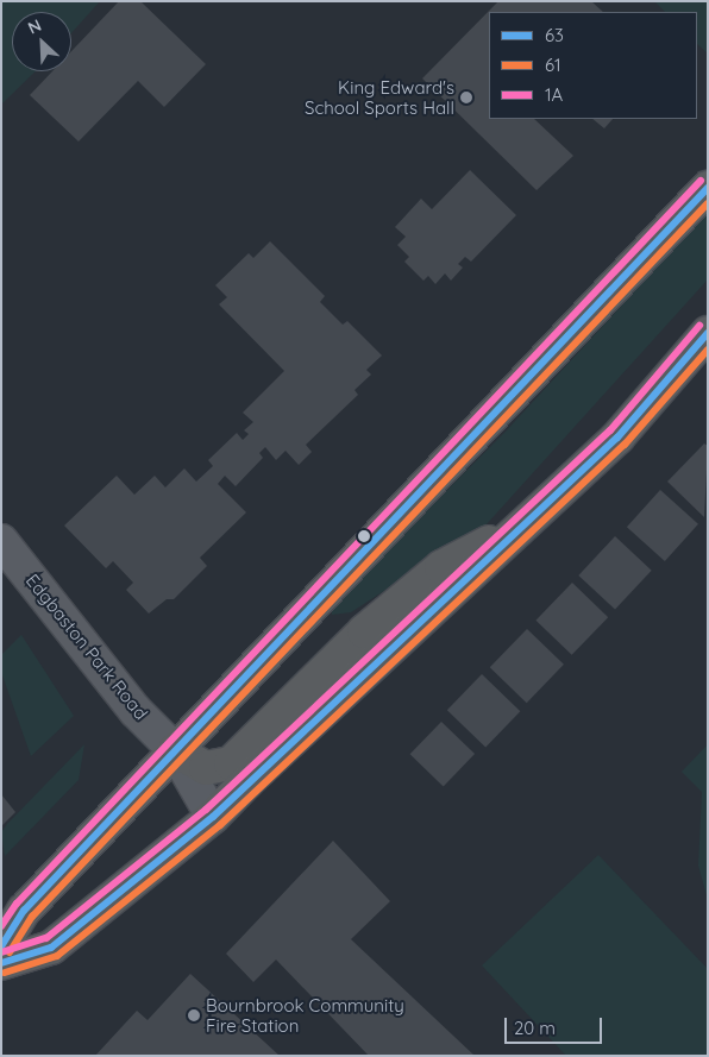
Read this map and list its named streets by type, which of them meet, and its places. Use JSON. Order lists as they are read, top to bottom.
{
  "streets": {
    "street": ["Edgbaston Park Road"]
  },
  "places": ["King Edward's School Sports Hall", "Bournbrook Community Fire Station"],
  "lines": ["transit line 1A", "transit line 63", "transit line 61"],
  "legend": ["63", "61", "1A"],
  "scale_bar": "20 m",
  "north": "top left"
}
